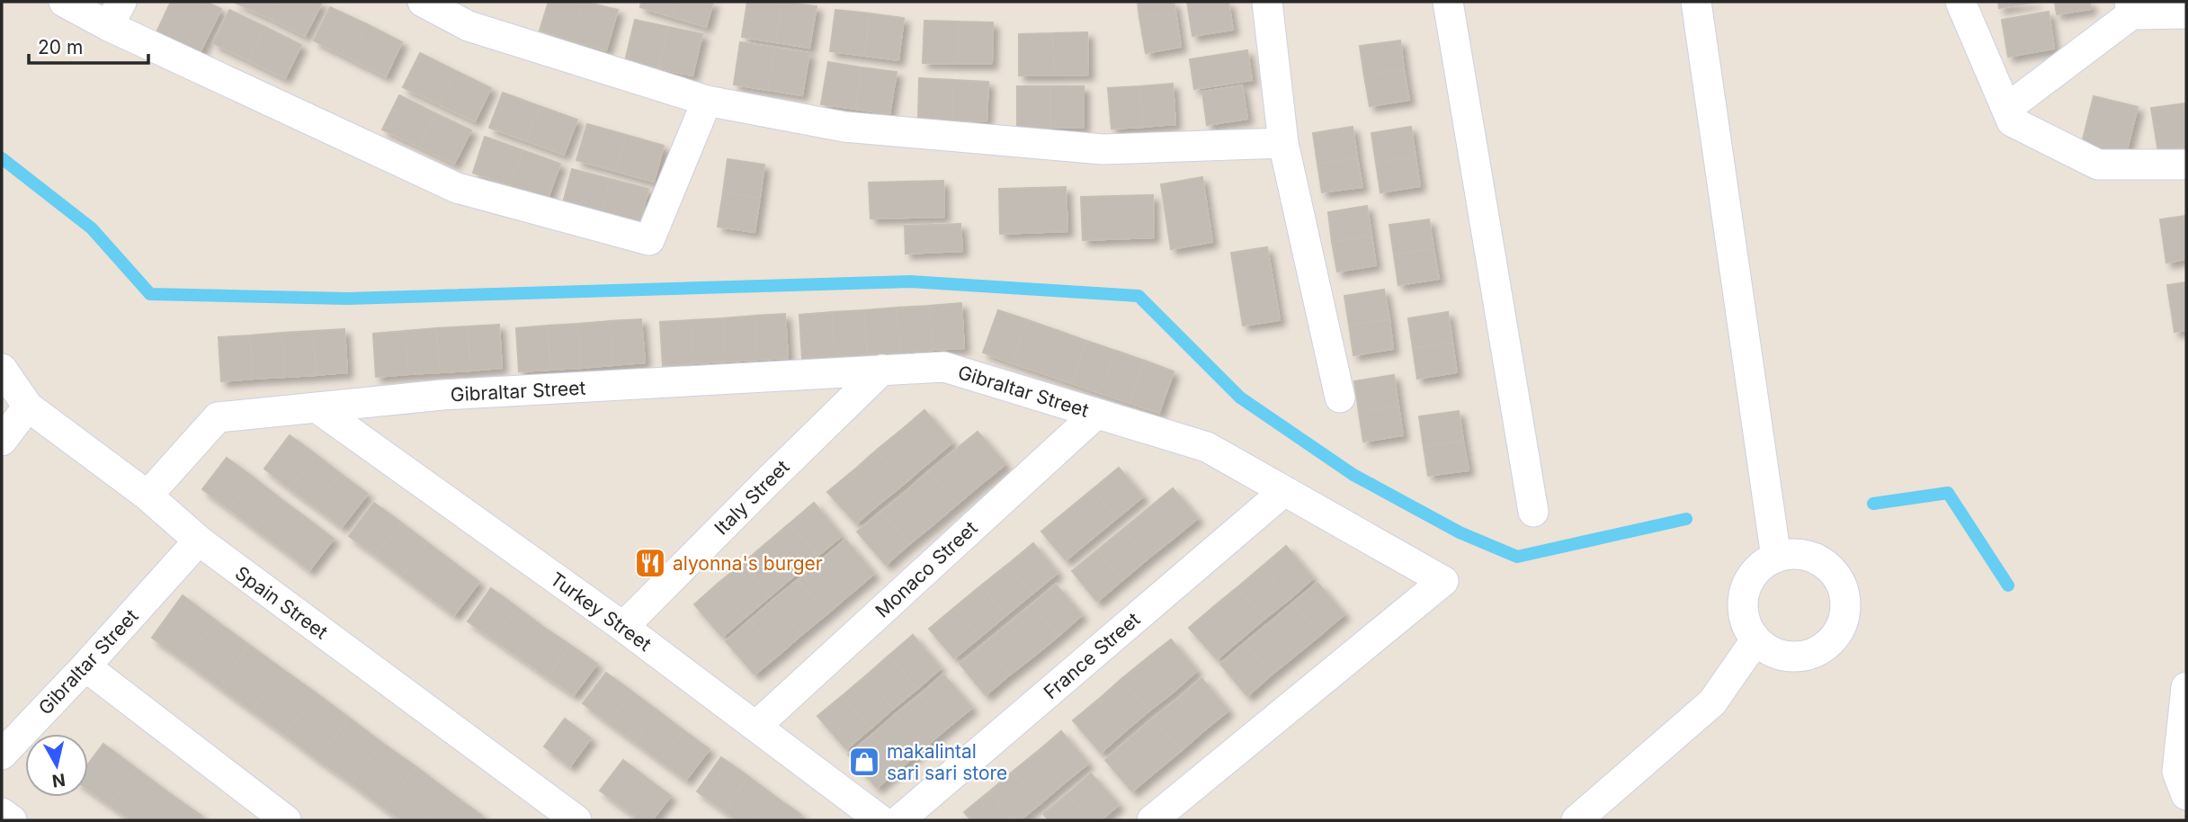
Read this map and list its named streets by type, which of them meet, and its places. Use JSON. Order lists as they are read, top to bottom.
{
  "streets": {
    "street": [
      "Gibraltar Street",
      "Italy Street",
      "Monaco Street",
      "Spain Street",
      "Turkey Street",
      "France Street"
    ]
  },
  "crossings": [
    ["Gibraltar Street", "Italy Street"],
    ["Gibraltar Street", "Monaco Street"],
    ["Gibraltar Street", "Spain Street"],
    ["Gibraltar Street", "Turkey Street"],
    ["Gibraltar Street", "France Street"],
    ["Italy Street", "Turkey Street"],
    ["Monaco Street", "Turkey Street"]
  ],
  "places": {
    "restaurant": ["alyonna's burger"],
    "shop": ["makalintal sari sari store"]
  },
  "scale_bar": "20 m",
  "north": "bottom"
}
